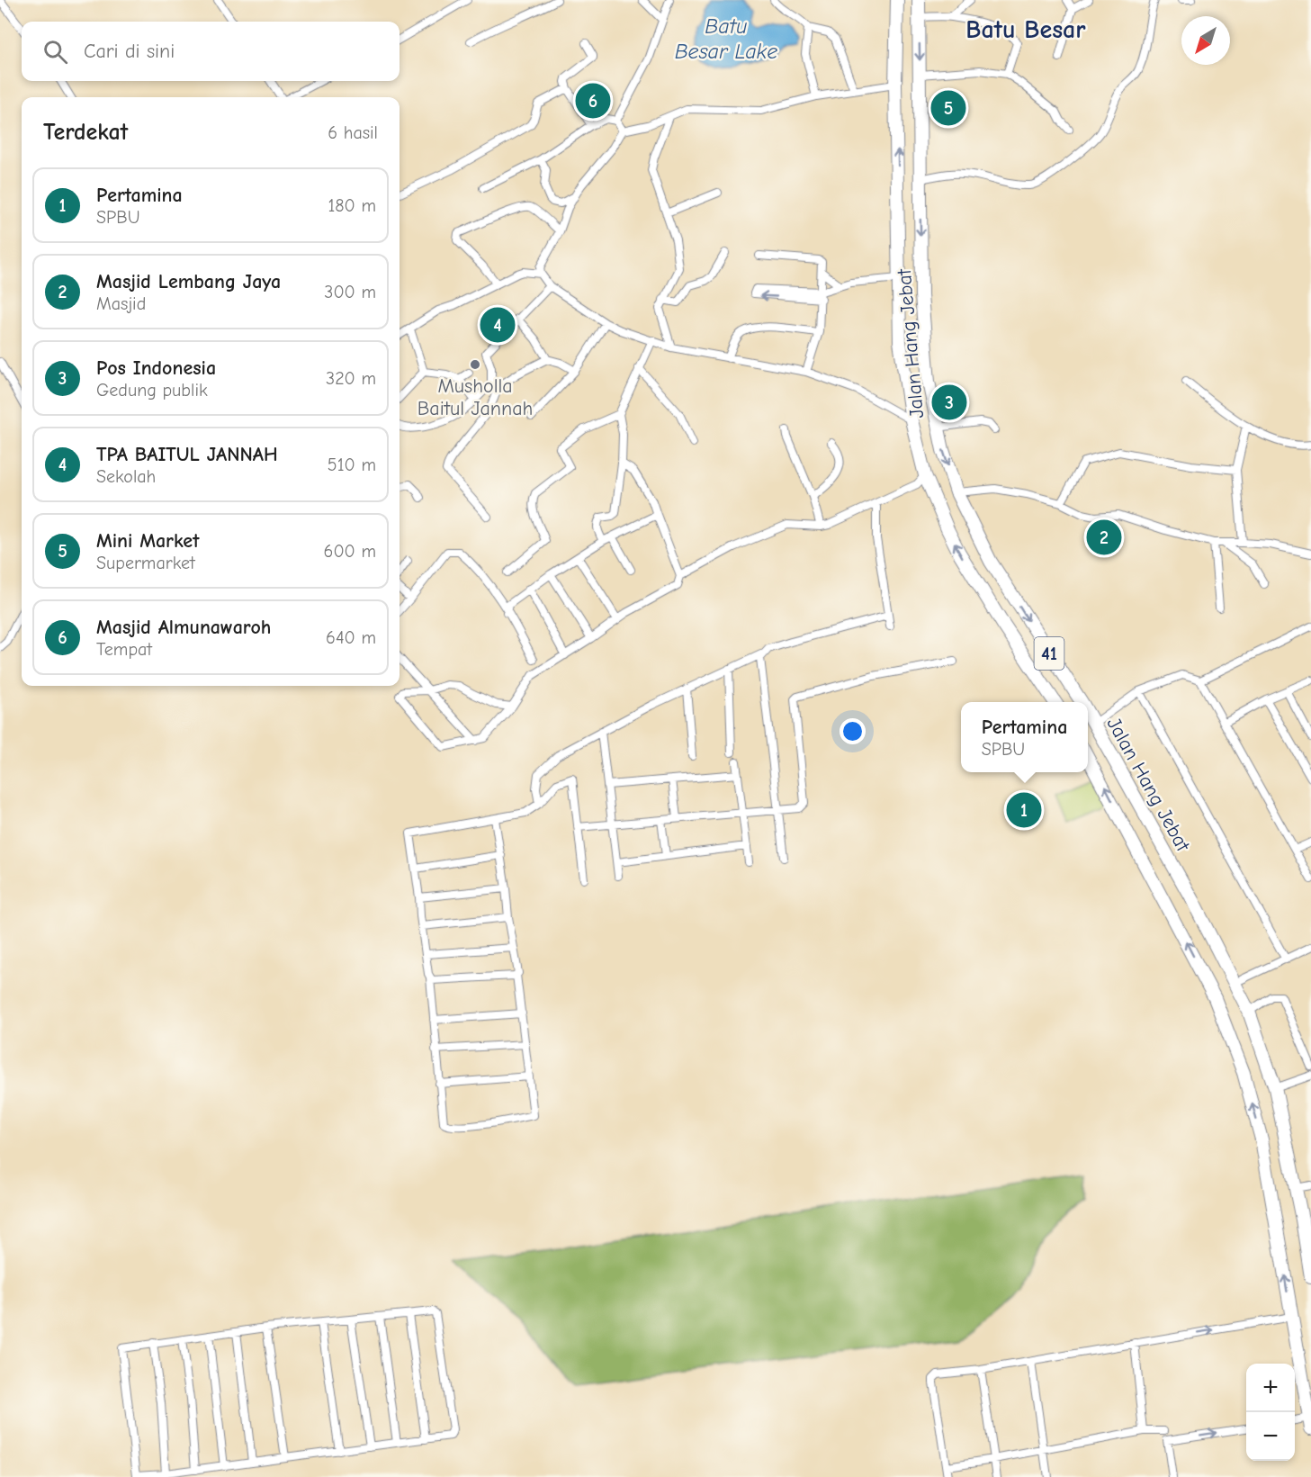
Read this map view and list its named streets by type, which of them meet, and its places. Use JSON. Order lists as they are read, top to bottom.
{
  "streets": {
    "highway": ["Jalan Hang Jebat", "41"]
  },
  "districts": ["Batu Besar"],
  "water": ["Batu Besar Lake"],
  "places": ["Musholla Baitul Jannah"],
  "north": "bottom left",
  "page": {
    "search": "Cari di sini",
    "pins": [
      "6",
      "5",
      "4",
      "3",
      "2",
      "1"
    ],
    "heading": ["Terdekat", "6 hasil"],
    "list": [
      {
        "mark": "1",
        "name": "Pertamina",
        "note": "SPBU",
        "value": "180 m"
      },
      {
        "mark": "2",
        "name": "Masjid Lembang Jaya",
        "note": "Masjid",
        "value": "300 m"
      },
      {
        "mark": "3",
        "name": "Pos Indonesia",
        "note": "Gedung publik",
        "value": "320 m"
      },
      {
        "mark": "4",
        "name": "TPA BAITUL JANNAH",
        "note": "Sekolah",
        "value": "510 m"
      },
      {
        "mark": "5",
        "name": "Mini Market",
        "note": "Supermarket",
        "value": "600 m"
      },
      {
        "mark": "6",
        "name": "Masjid Almunawaroh",
        "note": "Tempat",
        "value": "640 m"
      }
    ],
    "popup": ["Pertamina", "SPBU"],
    "map_buttons": ["+", "−"]
  }
}
